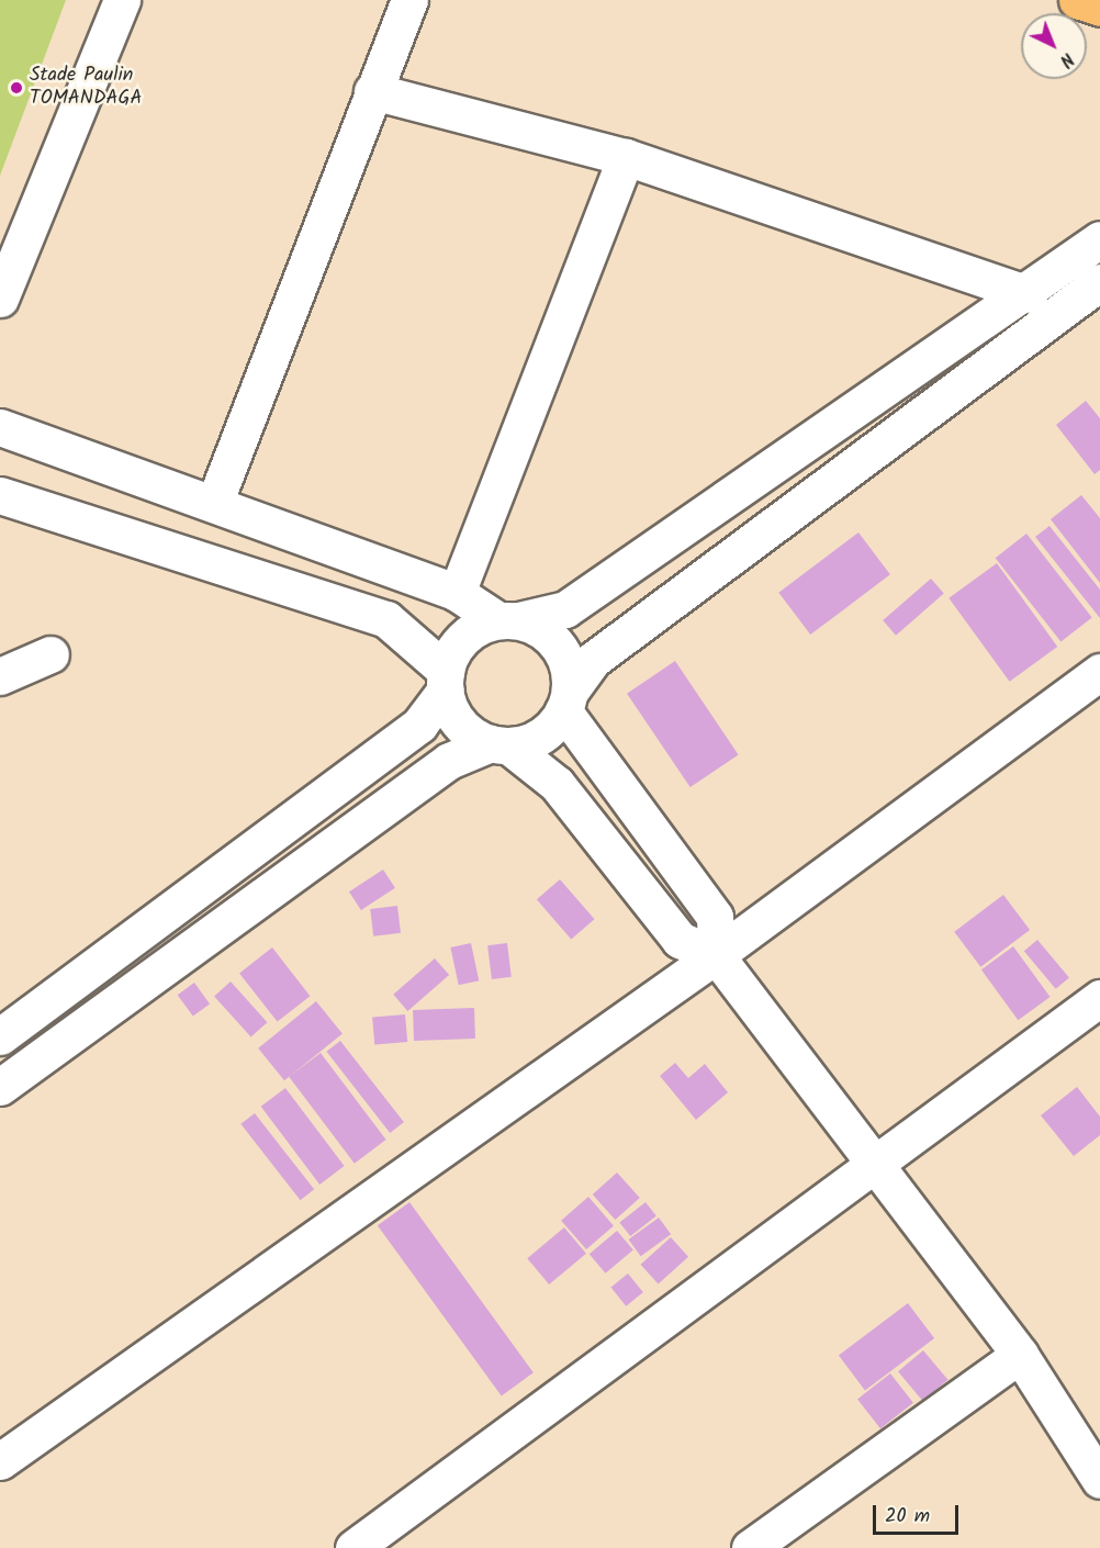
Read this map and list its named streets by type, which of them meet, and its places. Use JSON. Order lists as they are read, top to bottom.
{
  "places": ["Stade Paulin TOMANDAGA"],
  "scale_bar": "20 m",
  "north": "bottom right"
}
